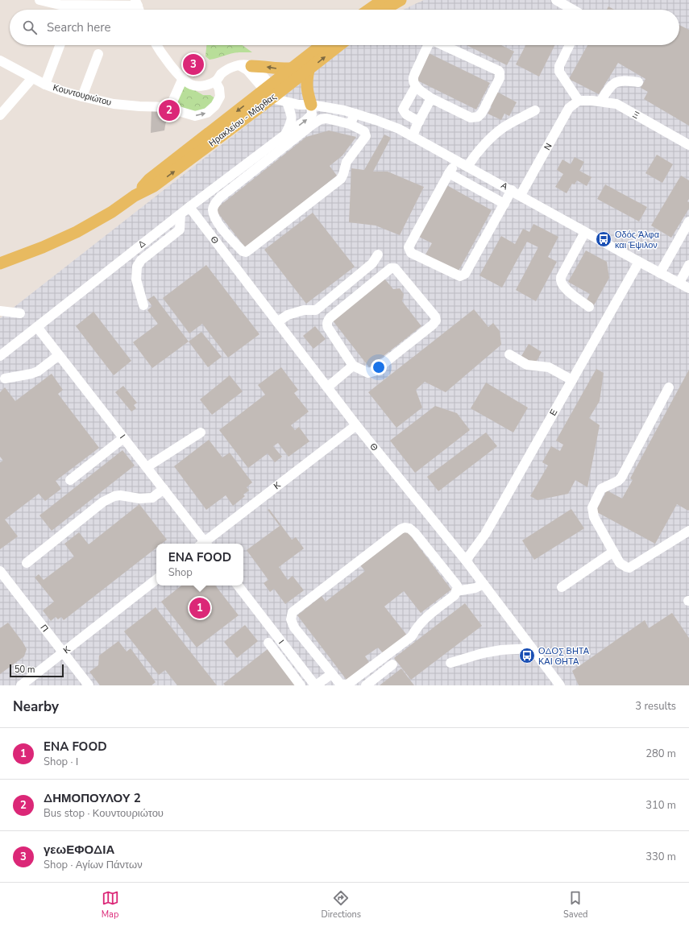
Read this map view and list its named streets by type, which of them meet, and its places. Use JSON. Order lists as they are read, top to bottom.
{
  "streets": {
    "main road": ["Ηρακλείου - Μάρθας"],
    "street": [
      "Κουντουριώτου",
      "Ξ",
      "Ν",
      "Α",
      "Θ",
      "Δ",
      "Ε",
      "Ι",
      "Κ",
      "Π"
    ]
  },
  "crossings": [
    ["Ξ", "Ν"],
    ["Ηρακλείου - Μάρθας", "Α"],
    ["Ν", "Α"],
    ["Α", "Δ"],
    ["Α", "Ε"],
    ["Θ", "Δ"],
    ["Θ", "Ε"],
    ["Θ", "Κ"],
    ["Δ", "Ι"],
    ["Κ", "Π"]
  ],
  "places": {
    "bus stop": ["Οδός Άλφα και Έψιλον", "ΟΔΟΣ ΒΗΤΑ ΚΑΙ ΘΗΤΑ"]
  },
  "scale_bar": "50 m",
  "page": {
    "search": "Search here",
    "pins": ["3", "2", "1"],
    "popup": ["ENA FOOD", "Shop"],
    "scale": "50 m",
    "heading": ["Nearby", "3 results"],
    "list": [
      {
        "mark": "1",
        "name": "ENA FOOD",
        "note": "Shop · Ι",
        "value": "280 m"
      },
      {
        "mark": "2",
        "name": "ΔΗΜΟΠΟΥΛΟΥ 2",
        "note": "Bus stop · Κουντουριώτου",
        "value": "310 m"
      },
      {
        "mark": "3",
        "name": "γεωΕΦΟΔΙΑ",
        "note": "Shop · Αγίων Πάντων",
        "value": "330 m"
      }
    ],
    "nav": ["Map", "Directions", "Saved"]
  }
}
